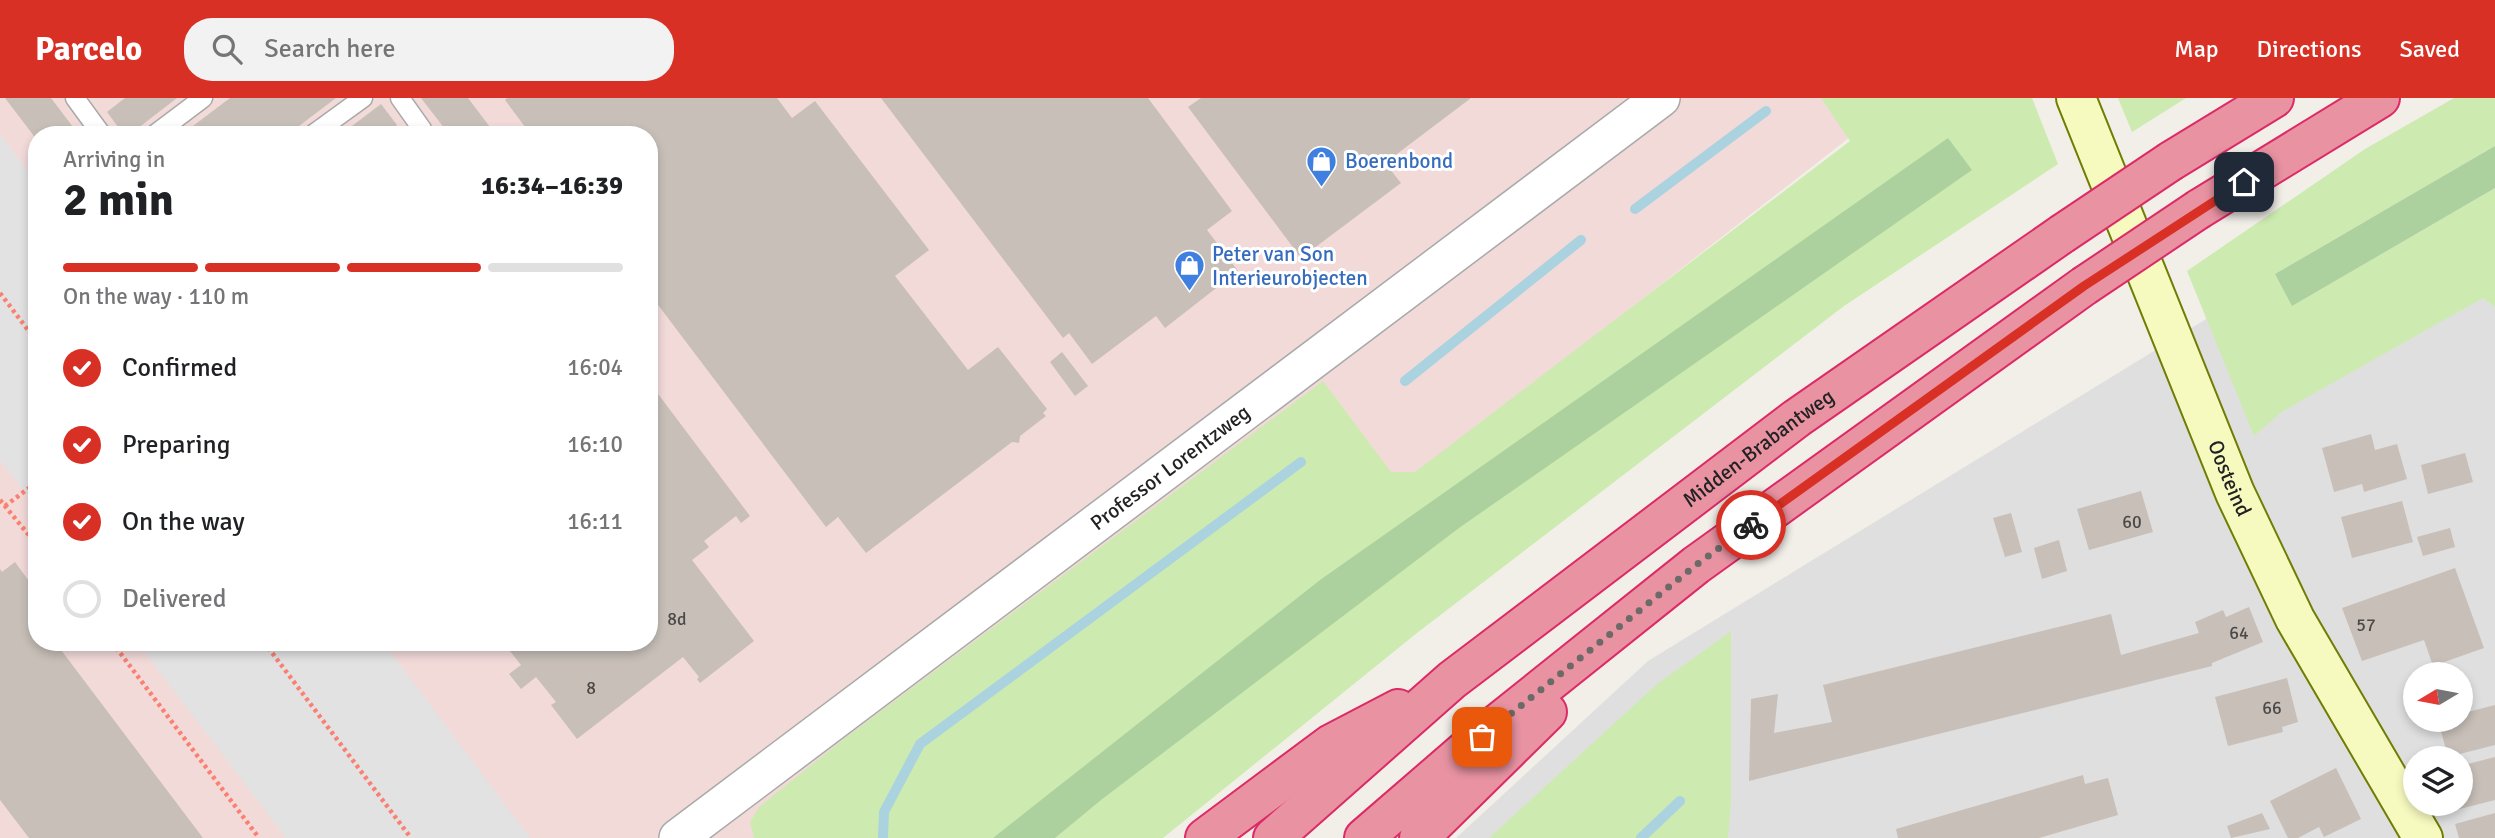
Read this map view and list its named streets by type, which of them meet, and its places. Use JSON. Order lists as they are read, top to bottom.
{
  "streets": {
    "highway": ["Midden-Brabantweg"],
    "street": ["Professor Lorentzweg", "Oosteind"]
  },
  "places": {
    "shop": ["Boerenbond", "Peter van Son Interieurobjecten"]
  },
  "house_numbers": [
    "60",
    "8d",
    "57",
    "64",
    "8",
    "66"
  ],
  "north": "left",
  "page": {
    "header": "Parcelo",
    "search": "Search here",
    "nav": ["Map", "Directions", "Saved"],
    "heading": ["2 min", "Arriving in", "16:34–16:39"],
    "bar": "On the way · 110 m",
    "list": [
      ["Confirmed", "16:04"],
      ["Preparing", "16:10"],
      ["On the way", "16:11"],
      "Delivered"
    ]
  }
}
